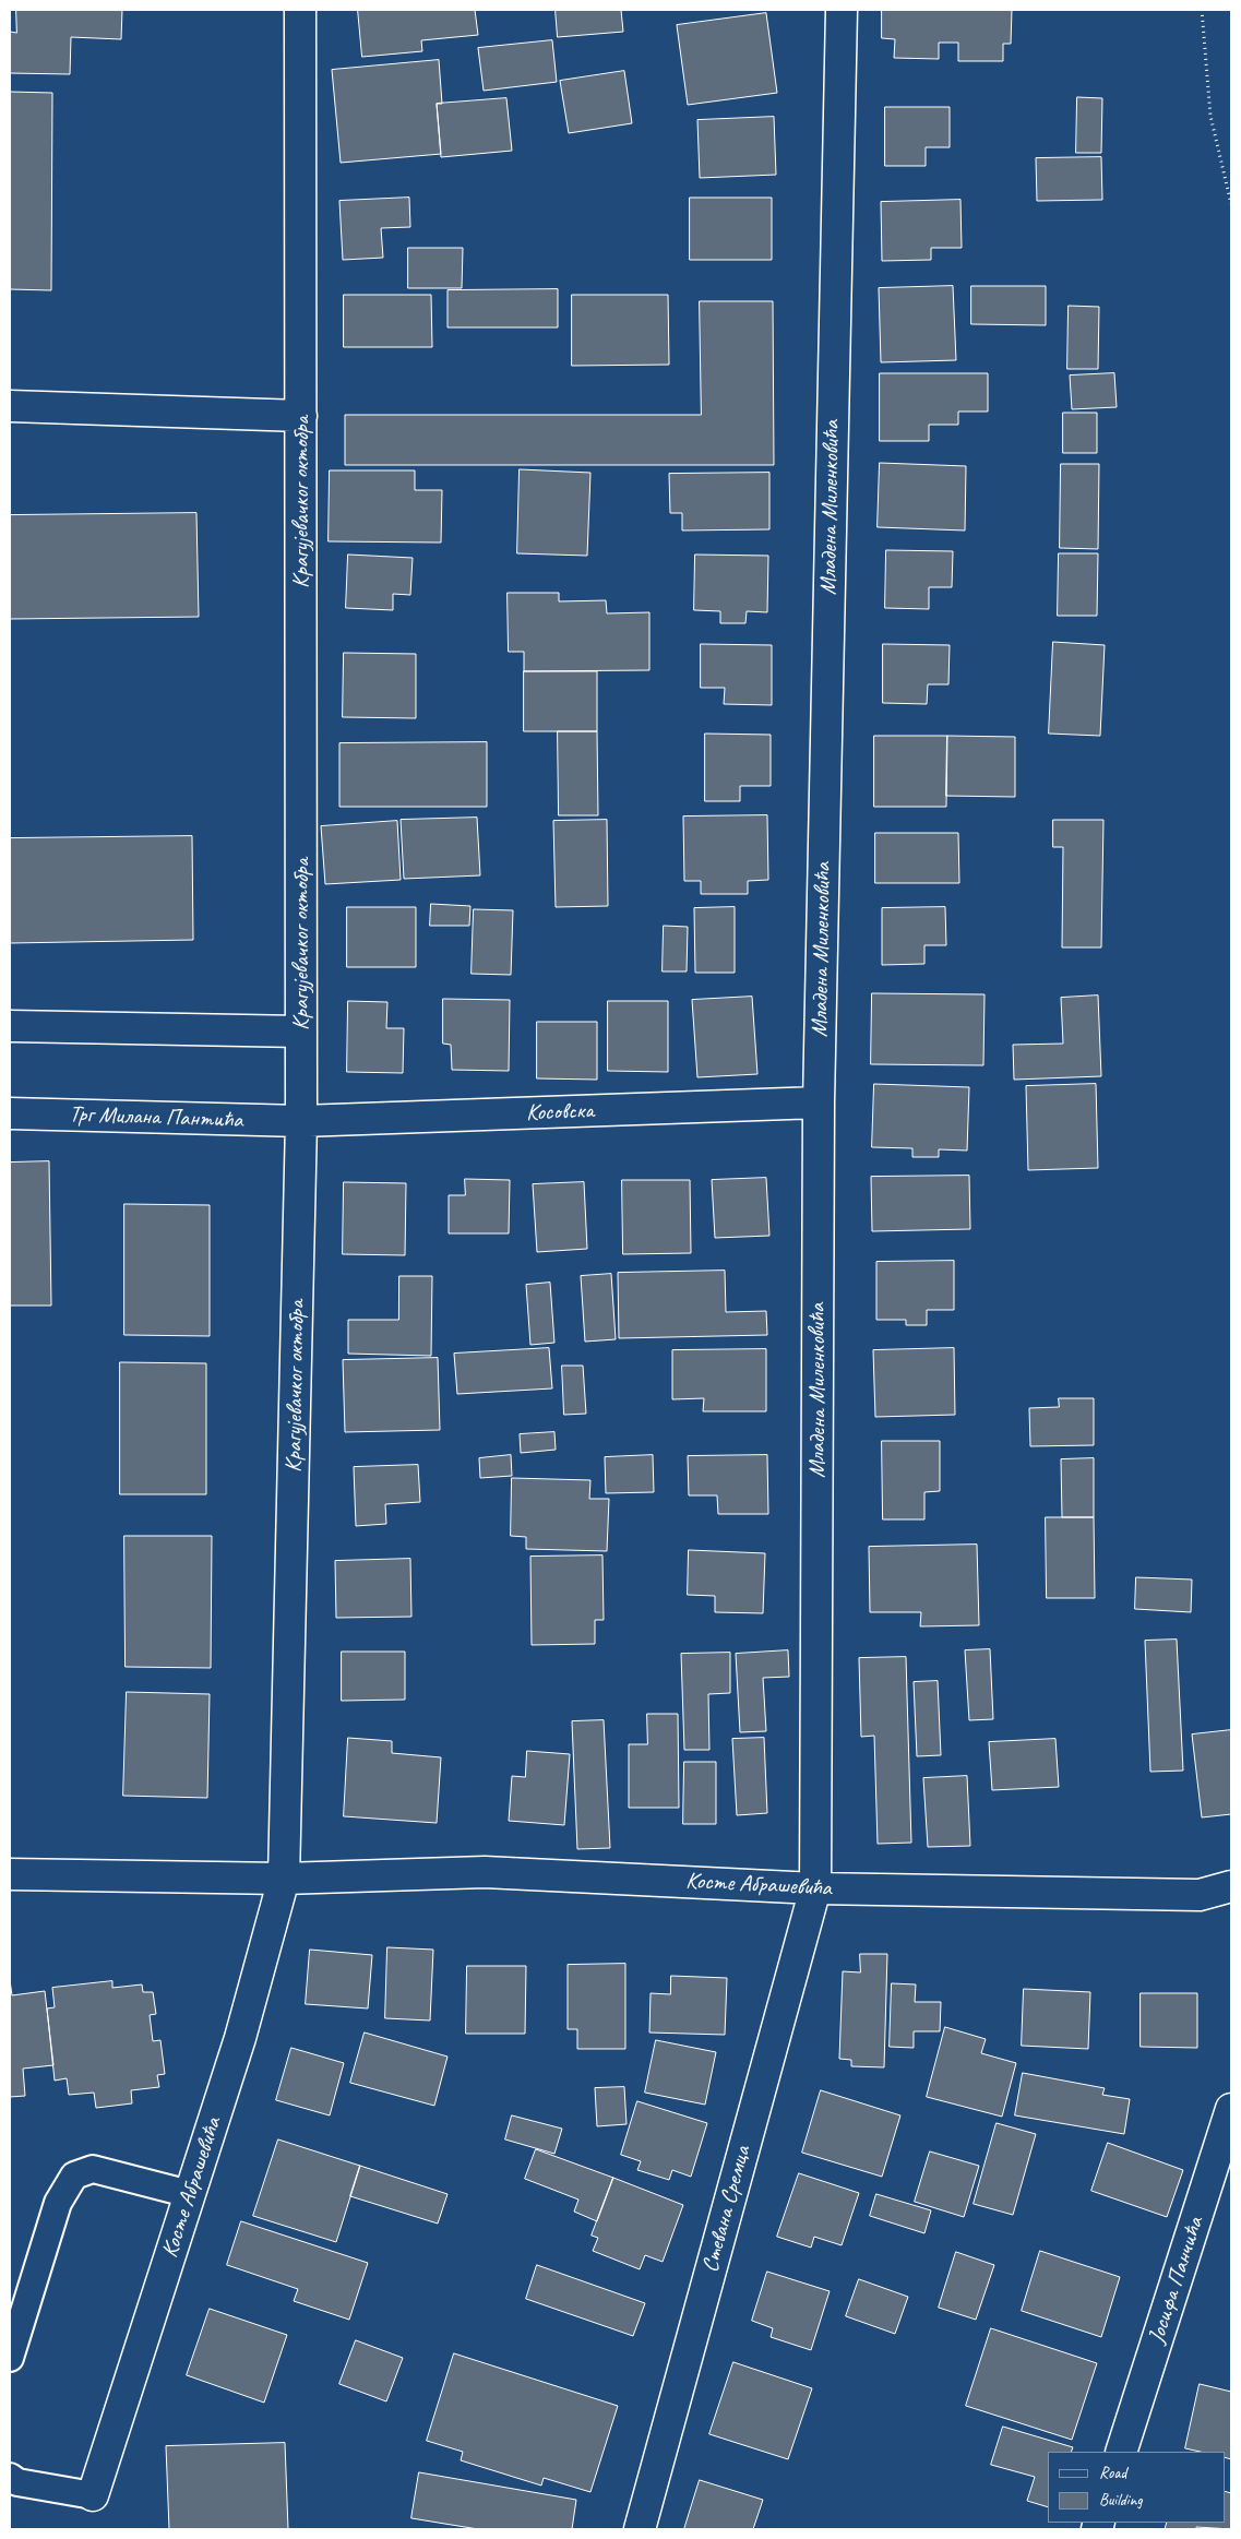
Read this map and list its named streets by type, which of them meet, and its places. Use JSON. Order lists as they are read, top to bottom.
{
  "streets": {
    "street": [
      "Крагујевачког октобра",
      "Младена Миленковића",
      "Косовска",
      "Трг Милана Пантића",
      "Косте Абрашевића",
      "Стевана Сремца",
      "Јосифа Панчића"
    ]
  },
  "crossings": [
    ["Крагујевачког октобра", "Косовска"],
    ["Крагујевачког октобра", "Трг Милана Пантића"],
    ["Крагујевачког октобра", "Косте Абрашевића"],
    ["Младена Миленковића", "Косовска"],
    ["Младена Миленковића", "Косте Абрашевића"],
    ["Младена Миленковића", "Стевана Сремца"],
    ["Косовска", "Трг Милана Пантића"],
    ["Косте Абрашевића", "Стевана Сремца"]
  ],
  "legend": ["Road", "Building"]
}
